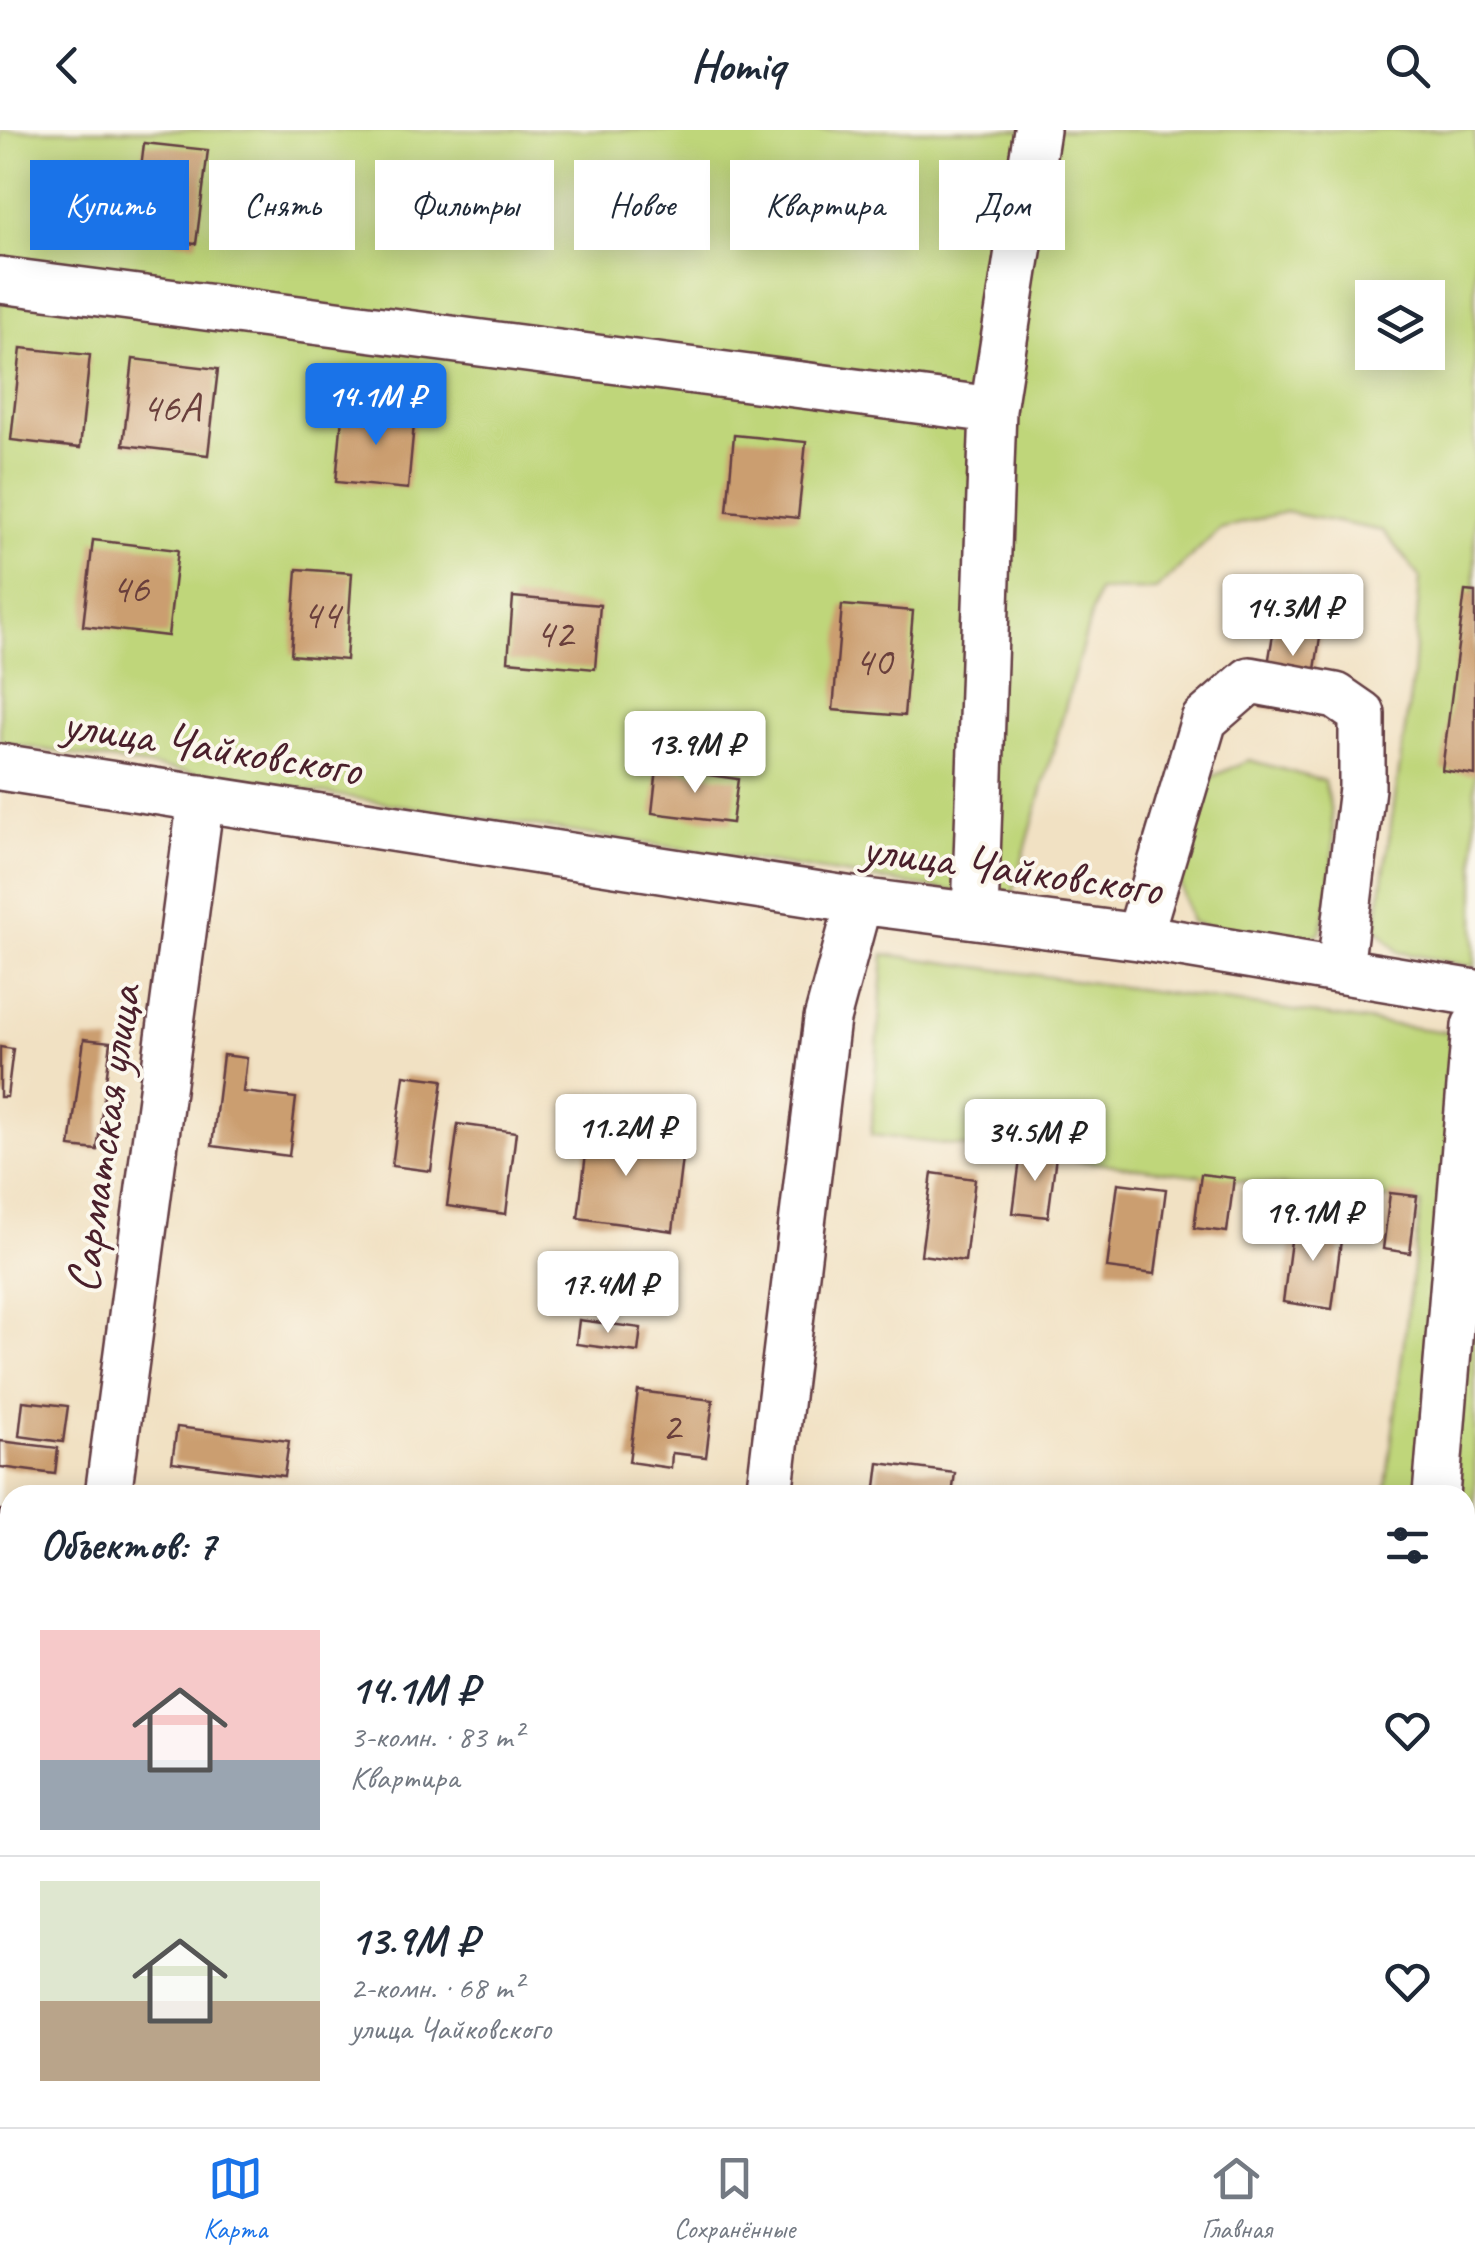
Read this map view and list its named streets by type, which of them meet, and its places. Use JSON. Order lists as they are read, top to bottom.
{
  "streets": {
    "street": ["улица Чайковского", "Сарматская улица"]
  },
  "crossings": [
    ["улица Чайковского", "Сарматская улица"]
  ],
  "house_numbers": [
    "46А",
    "46",
    "44",
    "42",
    "40",
    "2"
  ],
  "page": {
    "header": "Homiq",
    "chip": [
      "Купить",
      "Снять",
      "Фильтры",
      "Новое",
      "Квартира",
      "Дом"
    ],
    "price": [
      "14.1M ₽",
      "14.3M ₽",
      "13.9M ₽",
      "11.2M ₽",
      "34.5M ₽",
      "19.1M ₽",
      "17.4M ₽"
    ],
    "heading": "Объектов: 7",
    "list": [
      {
        "name": "14.1M ₽",
        "note": "3-комн. · 83 m² · Квартира"
      },
      {
        "name": "13.9M ₽",
        "note": "2-комн. · 68 m² · улица Чайковского"
      }
    ],
    "tabs": ["Карта", "Сохранённые", "Главная"]
  }
}
